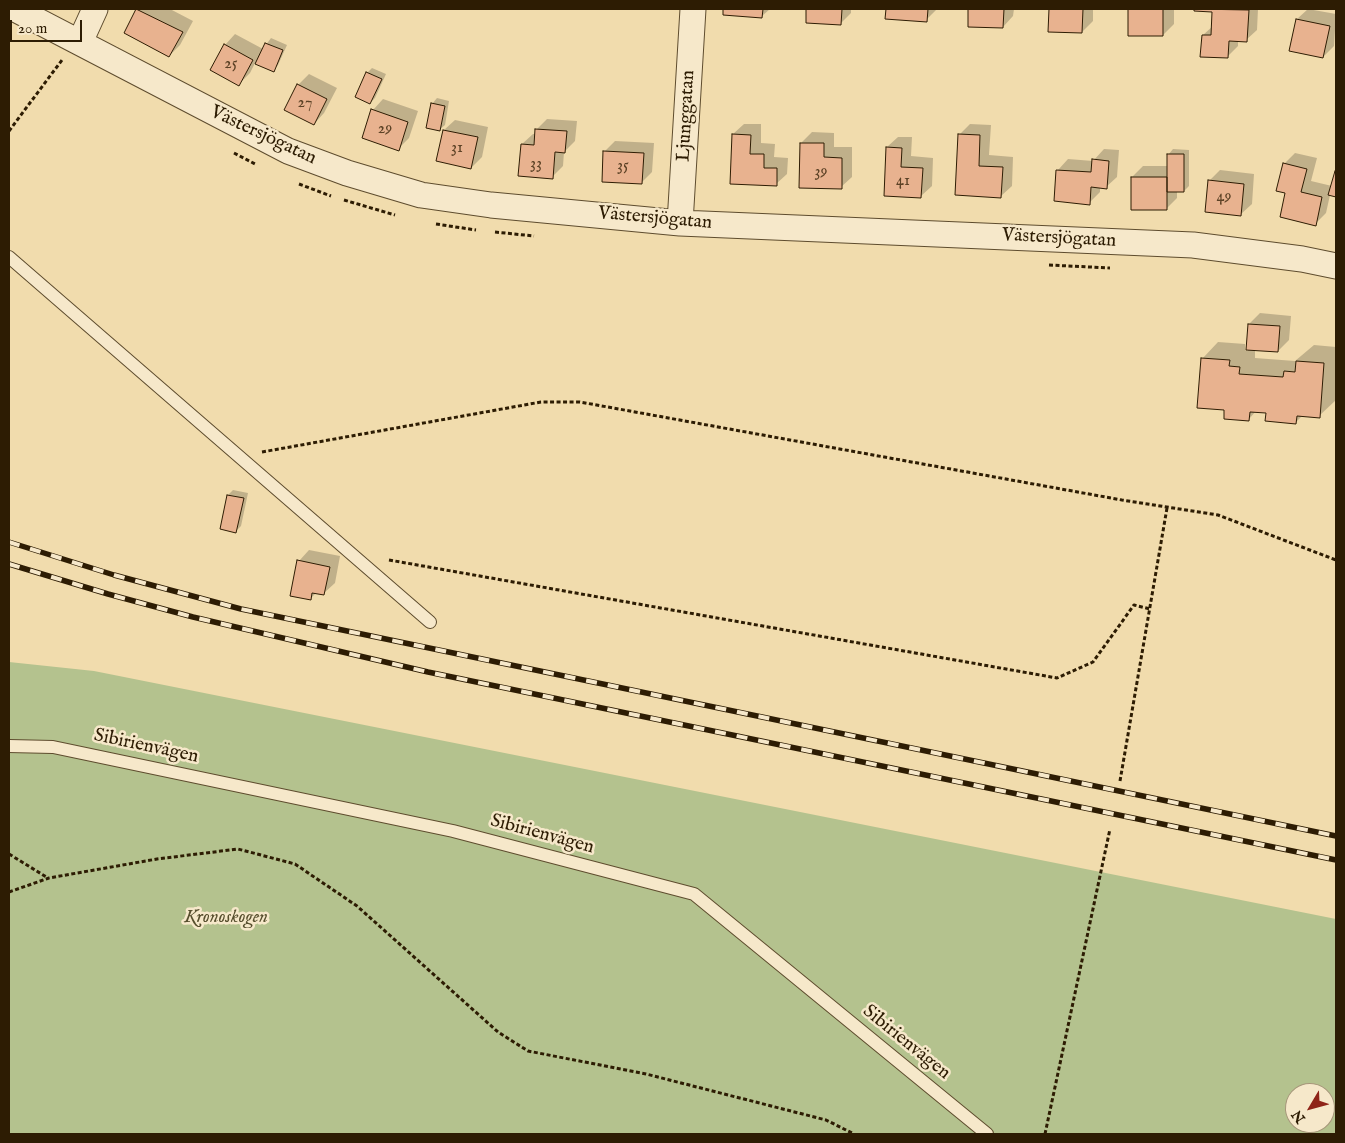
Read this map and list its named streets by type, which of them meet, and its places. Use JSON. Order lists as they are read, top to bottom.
{
  "streets": {
    "street": ["Ljunggatan", "Västersjögatan"],
    "lane": ["Sibirienvägen"]
  },
  "crossings": [
    ["Ljunggatan", "Västersjögatan"]
  ],
  "parks": ["Kronoskogen"],
  "house_numbers": [
    "25",
    "27",
    "29",
    "31",
    "33",
    "35",
    "39",
    "41",
    "49"
  ],
  "scale_bar": "20 m",
  "north": "bottom left"
}
